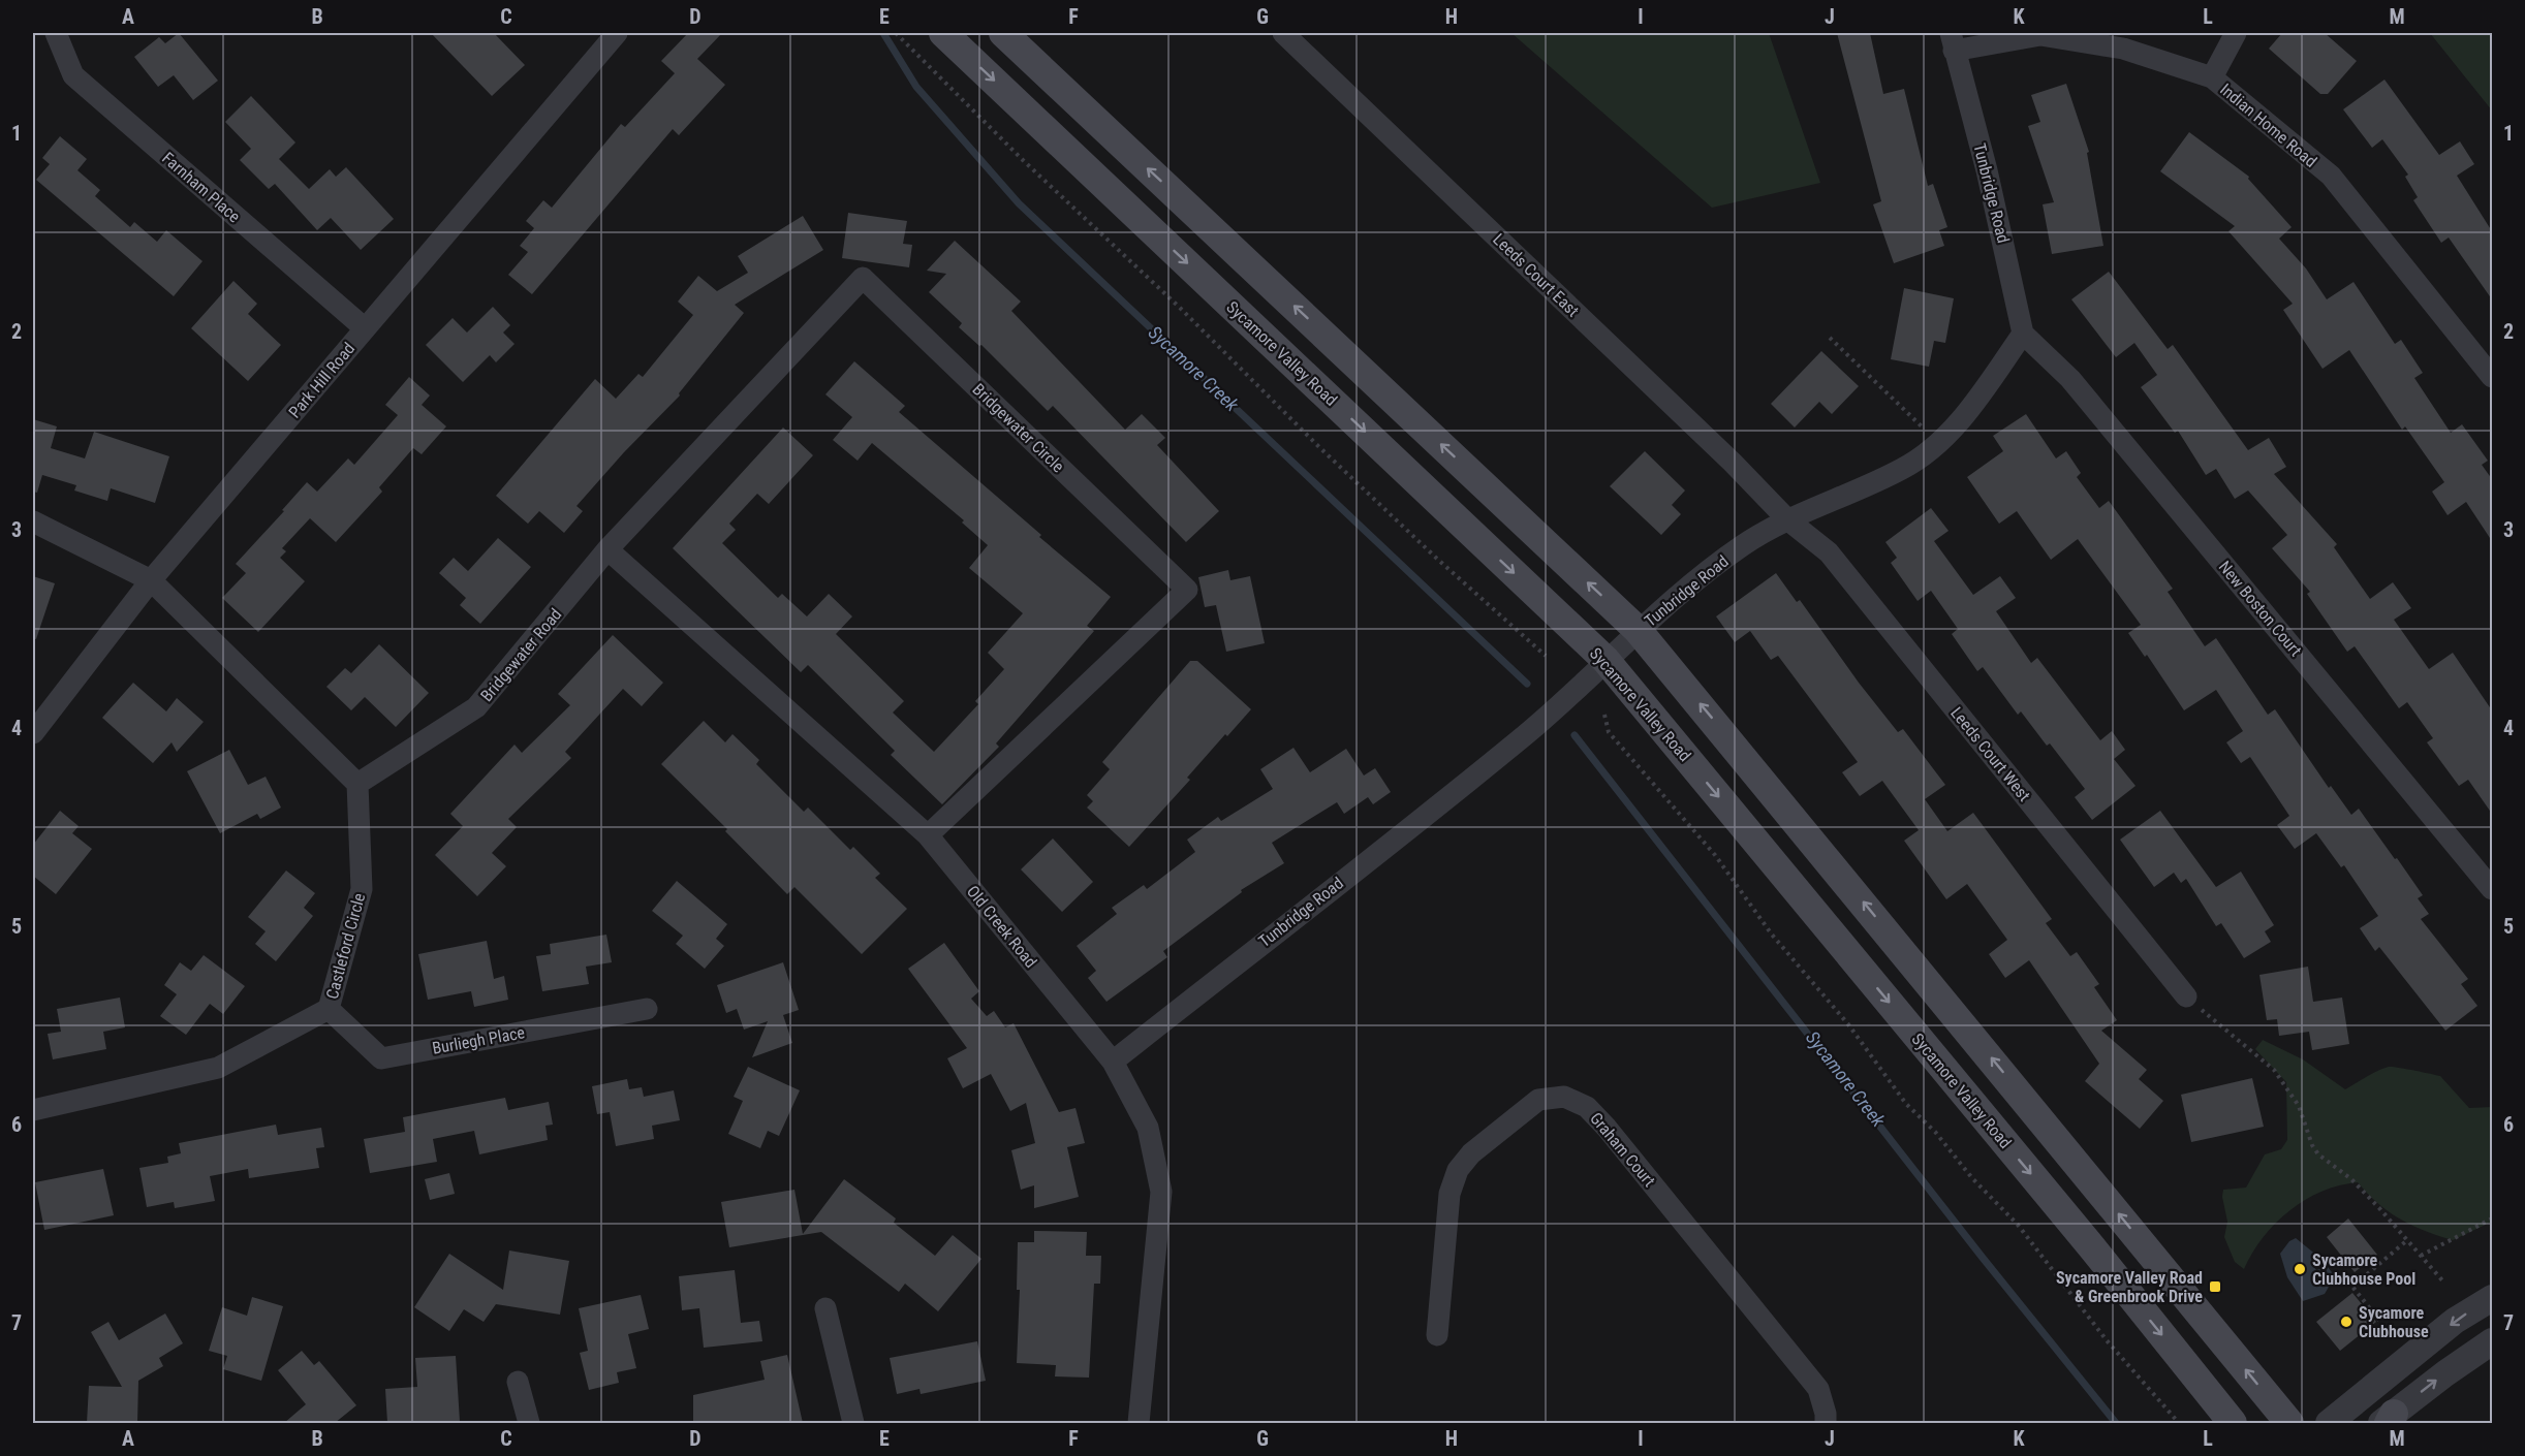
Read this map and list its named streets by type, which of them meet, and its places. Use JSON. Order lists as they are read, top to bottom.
{
  "streets": {
    "main road": ["Sycamore Valley Road"],
    "street": [
      "Indian Home Road",
      "Farnham Place",
      "Tunbridge Road",
      "Leeds Court East",
      "Park Hill Road",
      "Bridgewater Circle",
      "New Boston Court",
      "Bridgewater Road",
      "Leeds Court West",
      "Old Creek Road",
      "Castleford Circle",
      "Burliegh Place",
      "Graham Court"
    ]
  },
  "crossings": [
    ["Indian Home Road", "Tunbridge Road"],
    ["Farnham Place", "Park Hill Road"],
    ["Tunbridge Road", "Leeds Court East"],
    ["Tunbridge Road", "Sycamore Valley Road"],
    ["Tunbridge Road", "New Boston Court"],
    ["Tunbridge Road", "Leeds Court West"],
    ["Tunbridge Road", "Old Creek Road"],
    ["Leeds Court East", "Leeds Court West"],
    ["Bridgewater Circle", "Bridgewater Road"],
    ["Bridgewater Circle", "Old Creek Road"],
    ["Bridgewater Road", "Old Creek Road"],
    ["Bridgewater Road", "Castleford Circle"],
    ["Castleford Circle", "Burliegh Place"]
  ],
  "water": ["Sycamore Creek"],
  "places": {
    "other": ["Sycamore Clubhouse Pool", "Sycamore Clubhouse"],
    "transit": ["Sycamore Valley Road & Greenbrook Drive"]
  },
  "grid": {
    "columns": [
      "A",
      "B",
      "C",
      "D",
      "E",
      "F",
      "G",
      "H",
      "I",
      "J",
      "K",
      "L",
      "M"
    ],
    "rows": [
      "1",
      "2",
      "3",
      "4",
      "5",
      "6",
      "7"
    ]
  }
}
